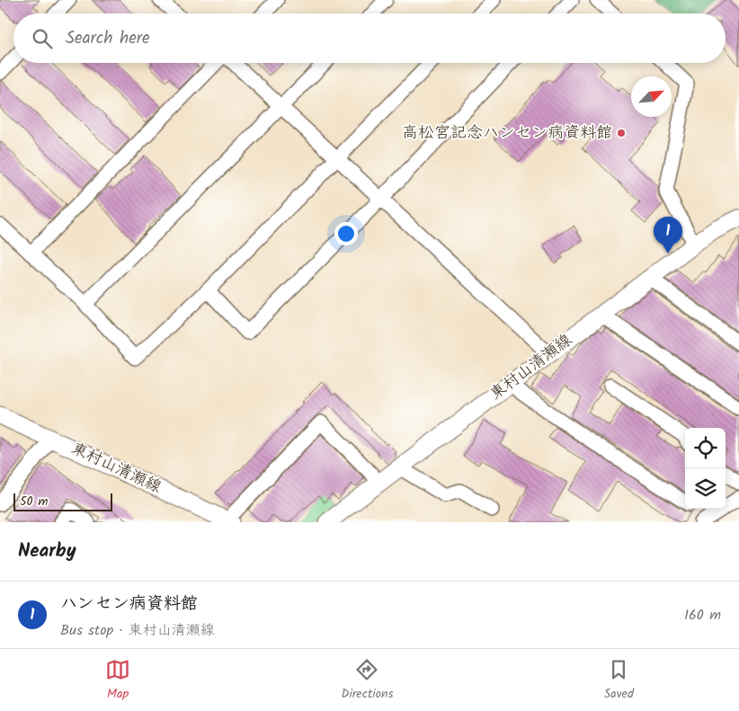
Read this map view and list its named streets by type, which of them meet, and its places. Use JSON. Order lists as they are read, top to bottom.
{
  "streets": {
    "main road": ["東村山清瀬線"]
  },
  "places": ["高松宮記念ハンセン病資料館"],
  "scale_bar": "50 m",
  "north": "top right",
  "page": {
    "search": "Search here",
    "pins": "1",
    "scale": "50 m",
    "heading": "Nearby",
    "list": [
      {
        "mark": "1",
        "name": "ハンセン病資料館",
        "note": "Bus stop · 東村山清瀬線",
        "value": "160 m"
      }
    ],
    "nav": ["Map", "Directions", "Saved"]
  }
}
